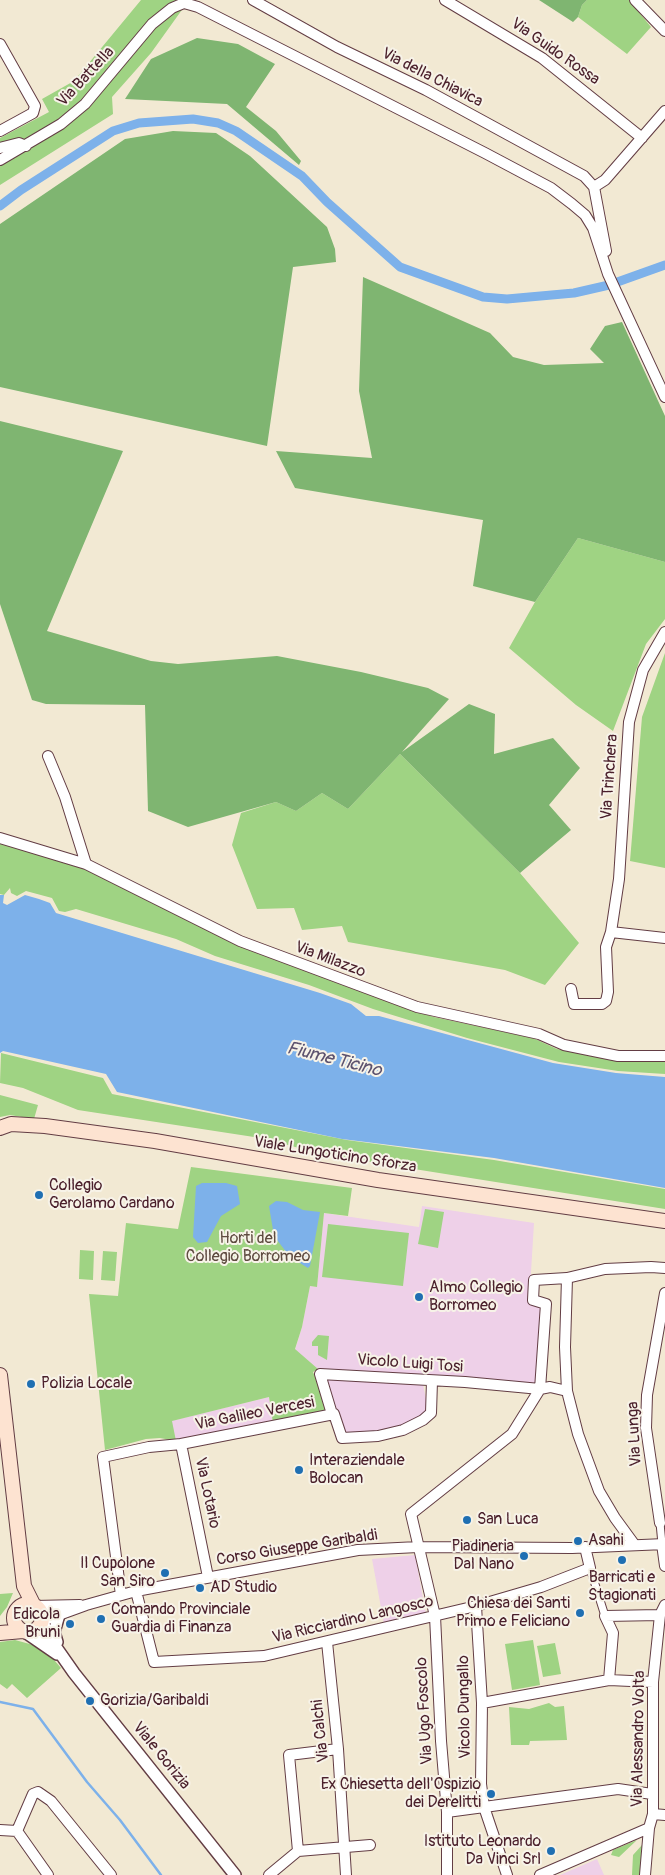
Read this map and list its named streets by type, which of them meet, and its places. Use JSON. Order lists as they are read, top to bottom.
{
  "streets": {
    "main road": ["Viale Lungoticino Sforza"],
    "street": [
      "Via Guido Rossa",
      "Via Battella",
      "Via della Chiavica",
      "Via Trinchera",
      "Via Milazzo",
      "Vicolo Luigi Tosi",
      "Via Galileo Vercesi",
      "Via Lunga",
      "Via Lotario",
      "Corso Giuseppe Garibaldi",
      "Via Ricciardino Langosco",
      "Vicolo Dungallo",
      "Via Ugo Foscolo",
      "Via Calchi",
      "Via Alessandro Volta",
      "Viale Gorizia"
    ]
  },
  "crossings": [
    ["Vicolo Luigi Tosi", "Via Galileo Vercesi"],
    ["Vicolo Luigi Tosi", "Via Ugo Foscolo"],
    ["Via Galileo Vercesi", "Via Lotario"],
    ["Via Galileo Vercesi", "Corso Giuseppe Garibaldi"],
    ["Via Lunga", "Corso Giuseppe Garibaldi"],
    ["Via Lotario", "Corso Giuseppe Garibaldi"],
    ["Corso Giuseppe Garibaldi", "Via Ricciardino Langosco"],
    ["Corso Giuseppe Garibaldi", "Via Ugo Foscolo"],
    ["Corso Giuseppe Garibaldi", "Viale Gorizia"],
    ["Via Ricciardino Langosco", "Vicolo Dungallo"],
    ["Via Ricciardino Langosco", "Via Ugo Foscolo"],
    ["Via Ricciardino Langosco", "Via Calchi"]
  ],
  "water": ["Fiume Ticino"],
  "parks": ["Horti del Collegio Borromeo"],
  "places": [
    "Collegio Gerolamo Cardano",
    "Almo Collegio Borromeo",
    "Polizia Locale",
    "Interaziendale Bolocan",
    "San Luca",
    "Asahi",
    "Piadineria Dal Nano",
    "Barricati e Stagionati",
    "Il Cupolone San Siro",
    "AD Studio",
    "Chiesa dei Santi Primo e Feliciano",
    "Comando Provinciale Guardia di Finanza",
    "Edicola Bruni",
    "Gorizia/Garibaldi",
    "Ex Chiesetta dell'Ospizio dei Derelitti",
    "Istituto Leonardo Da Vinci Srl"
  ]
}
